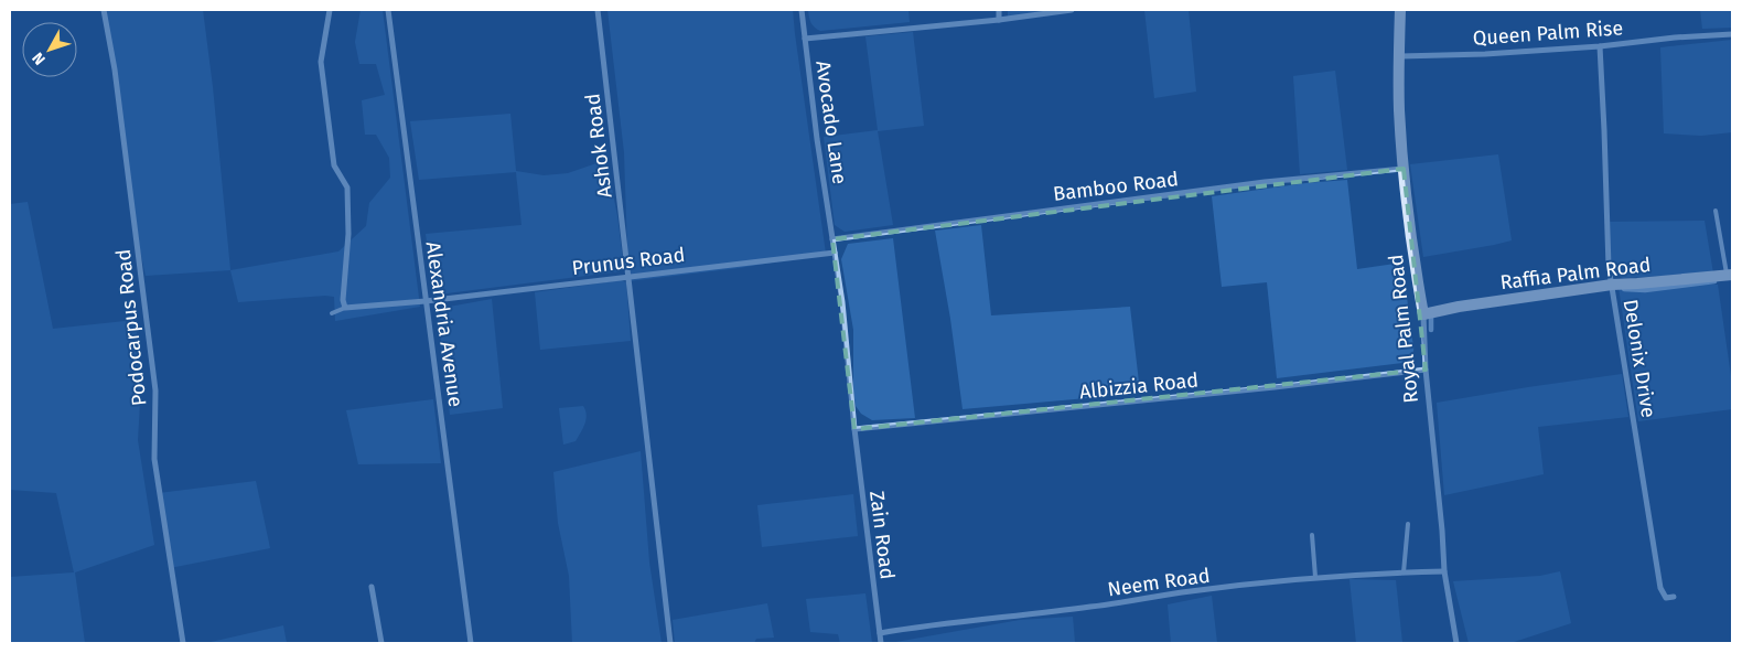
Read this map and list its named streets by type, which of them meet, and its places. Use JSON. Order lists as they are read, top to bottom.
{
  "streets": {
    "street": [
      "Queen Palm Rise",
      "Avocado Lane",
      "Ashok Road",
      "Bamboo Road",
      "Prunus Road",
      "Raffia Palm Road",
      "Alexandria Avenue",
      "Podocarpus Road",
      "Royal Palm Road",
      "Delonix Drive",
      "Albizzia Road",
      "Zain Road",
      "Neem Road"
    ]
  },
  "crossings": [
    ["Queen Palm Rise", "Royal Palm Road"],
    ["Queen Palm Rise", "Delonix Drive"],
    ["Avocado Lane", "Bamboo Road"],
    ["Avocado Lane", "Prunus Road"],
    ["Avocado Lane", "Zain Road"],
    ["Ashok Road", "Prunus Road"],
    ["Bamboo Road", "Royal Palm Road"],
    ["Prunus Road", "Alexandria Avenue"],
    ["Prunus Road", "Zain Road"],
    ["Raffia Palm Road", "Royal Palm Road"],
    ["Raffia Palm Road", "Delonix Drive"],
    ["Royal Palm Road", "Albizzia Road"],
    ["Royal Palm Road", "Neem Road"],
    ["Albizzia Road", "Zain Road"],
    ["Zain Road", "Neem Road"]
  ],
  "north": "bottom left"
}
